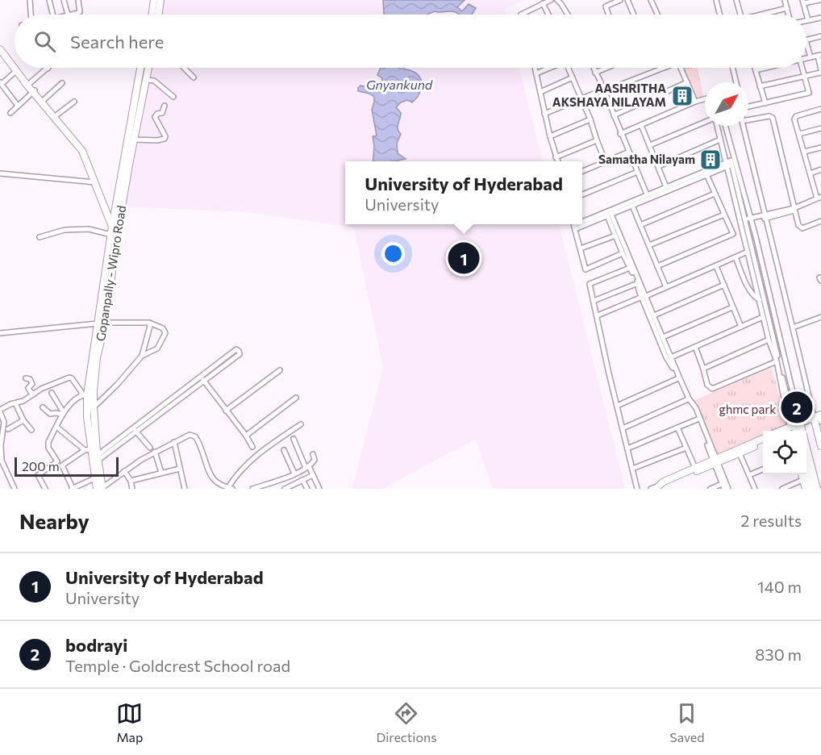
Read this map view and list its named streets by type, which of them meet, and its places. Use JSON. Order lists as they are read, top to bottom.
{
  "streets": {
    "main road": ["Gopanpally - Wipro Road"]
  },
  "water": ["Gnyankund"],
  "parks": ["ghmc park"],
  "places": {
    "building": ["AASHRITHA AKSHAYA NILAYAM", "Samatha Nilayam"]
  },
  "scale_bar": "200 m",
  "north": "top right",
  "page": {
    "search": "Search here",
    "popup": ["University of Hyderabad", "University"],
    "pins": ["1", "2"],
    "scale": "200 m",
    "heading": ["Nearby", "2 results"],
    "list": [
      {
        "mark": "1",
        "name": "University of Hyderabad",
        "note": "University",
        "value": "140 m"
      },
      {
        "mark": "2",
        "name": "bodrayi",
        "note": "Temple · Goldcrest School road",
        "value": "830 m"
      }
    ],
    "nav": ["Map", "Directions", "Saved"]
  }
}
